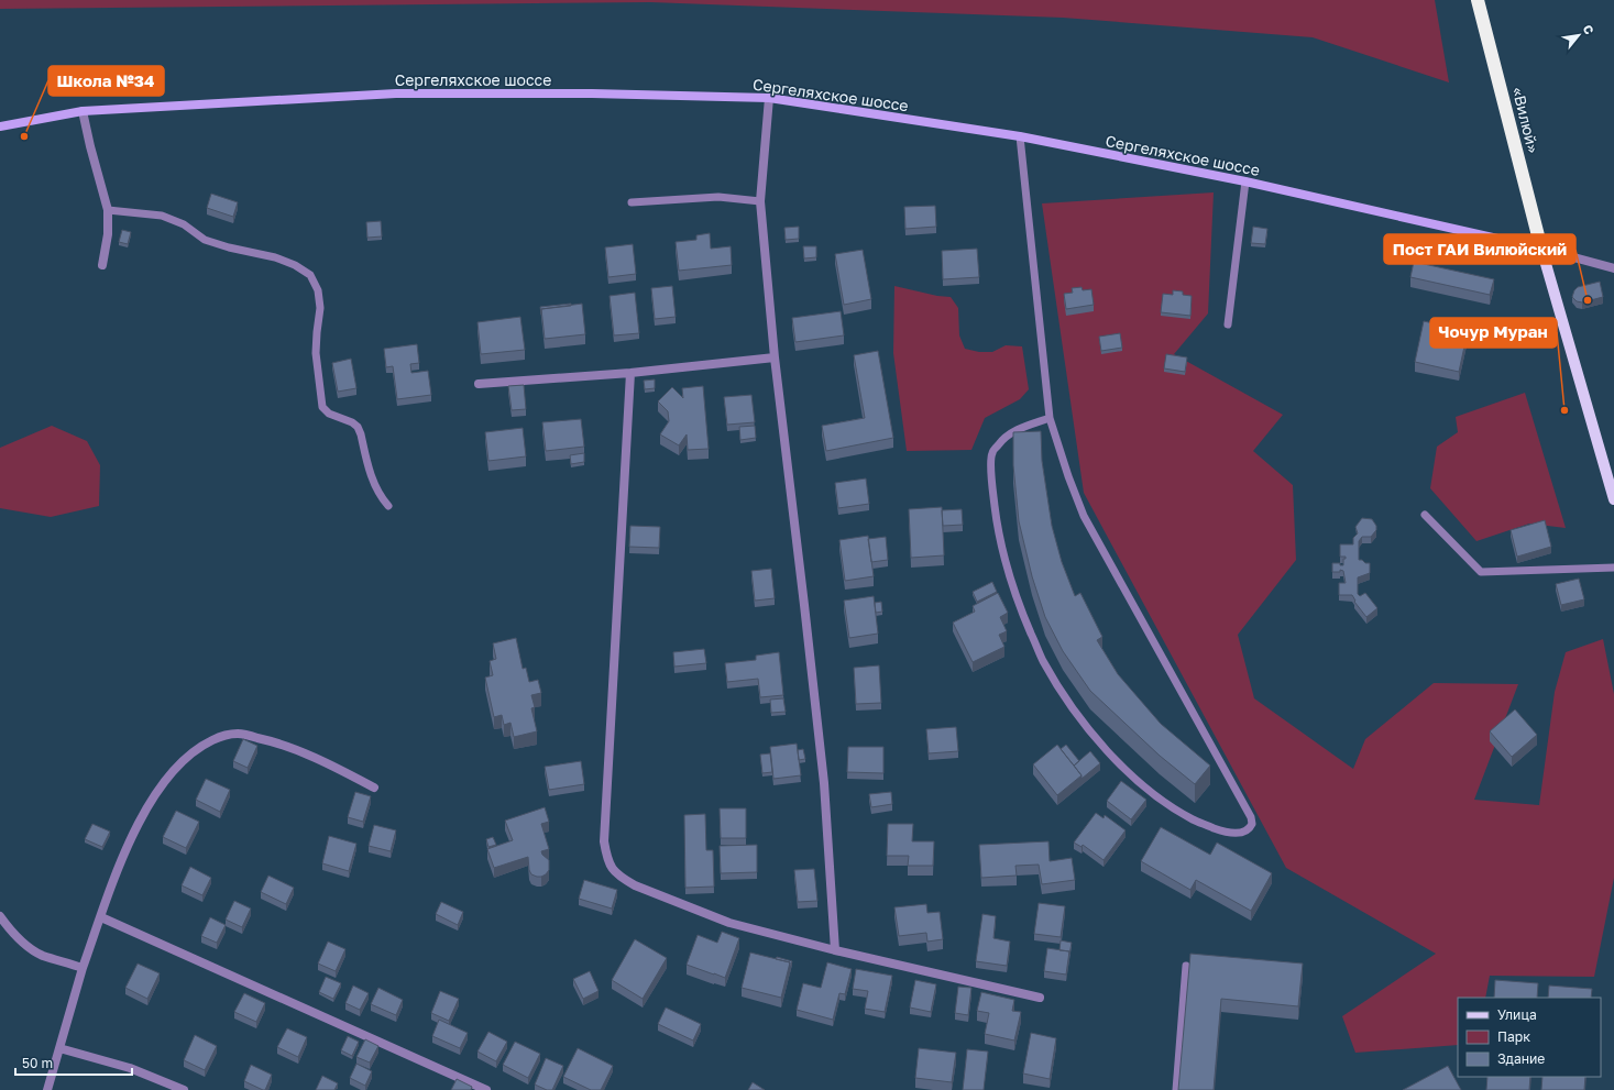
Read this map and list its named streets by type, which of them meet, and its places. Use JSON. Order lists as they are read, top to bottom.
{
  "streets": {
    "highway": ["«Вилюй»"],
    "main road": ["Сергеляхское шоссе"]
  },
  "crossings": [
    ["Сергеляхское шоссе", "«Вилюй»"]
  ],
  "places": ["Школа №34", "Пост ГАИ Вилюйский", "Чочур Муран"],
  "legend": ["Улица", "Парк", "Здание"],
  "scale_bar": "50 m",
  "north": "top right"
}
